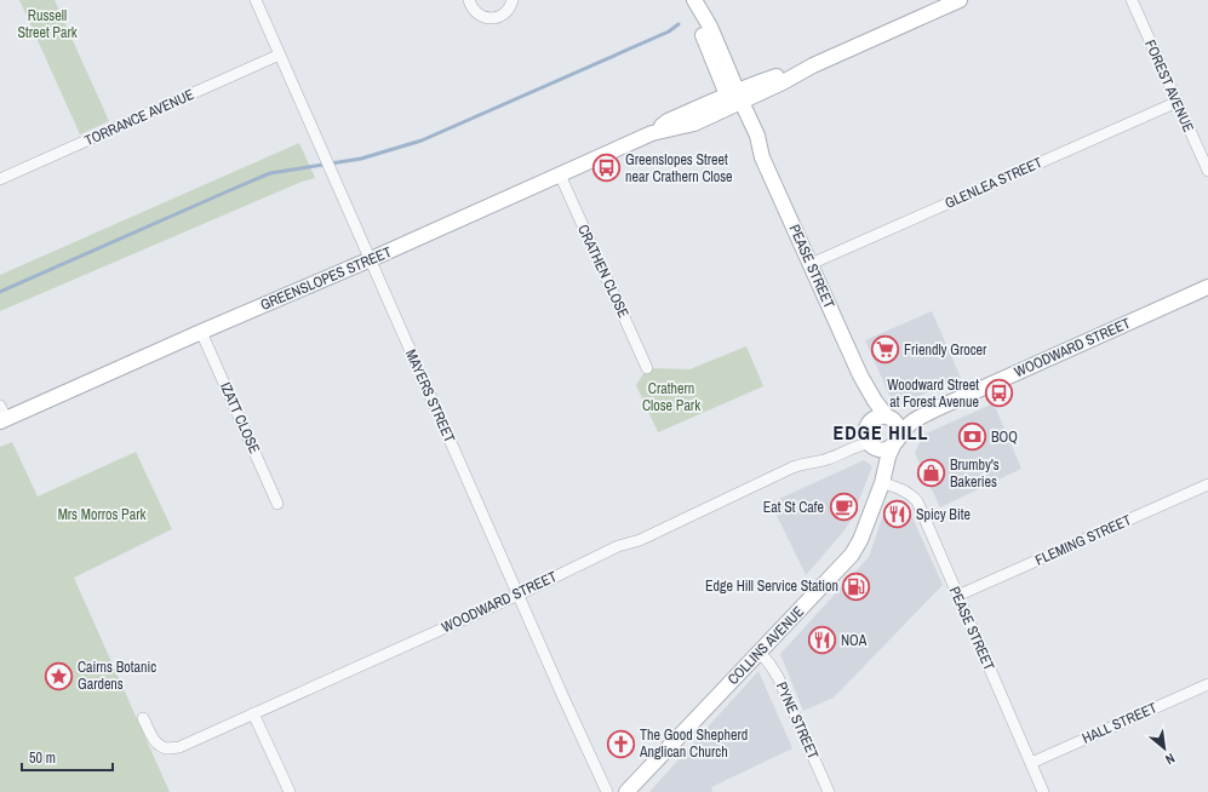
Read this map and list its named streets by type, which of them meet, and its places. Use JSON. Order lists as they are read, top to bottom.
{
  "streets": {
    "street": [
      "FOREST AVENUE",
      "TORRANCE AVENUE",
      "GLENLEA STREET",
      "PEASE STREET",
      "CRATHEN CLOSE",
      "GREENSLOPES STREET",
      "WOODWARD STREET",
      "MAYERS STREET",
      "IZATT CLOSE",
      "FLEMING STREET",
      "COLLINS AVENUE",
      "PYNE STREET",
      "HALL STREET"
    ]
  },
  "crossings": [
    ["FOREST AVENUE", "GLENLEA STREET"],
    ["TORRANCE AVENUE", "MAYERS STREET"],
    ["GLENLEA STREET", "PEASE STREET"],
    ["PEASE STREET", "GREENSLOPES STREET"],
    ["PEASE STREET", "WOODWARD STREET"],
    ["PEASE STREET", "FLEMING STREET"],
    ["PEASE STREET", "COLLINS AVENUE"],
    ["PEASE STREET", "HALL STREET"],
    ["CRATHEN CLOSE", "GREENSLOPES STREET"],
    ["GREENSLOPES STREET", "MAYERS STREET"],
    ["GREENSLOPES STREET", "IZATT CLOSE"],
    ["WOODWARD STREET", "MAYERS STREET"],
    ["WOODWARD STREET", "COLLINS AVENUE"],
    ["COLLINS AVENUE", "PYNE STREET"]
  ],
  "districts": ["EDGE HILL"],
  "parks": ["Russell Street Park", "Crathern Close Park", "Mrs Morros Park"],
  "places": {
    "bus stop": ["Greenslopes Street near Crathern Close", "Woodward Street at Forest Avenue"],
    "supermarket": ["Friendly Grocer"],
    "bank": ["BOQ"],
    "shop": ["Brumby's Bakeries"],
    "cafe": ["Eat St Cafe"],
    "restaurant": ["Spicy Bite", "NOA"],
    "fuel station": ["Edge Hill Service Station"],
    "place": ["Cairns Botanic Gardens"],
    "church": ["The Good Shepherd Anglican Church"]
  },
  "scale_bar": "50 m",
  "north": "bottom right"
}
